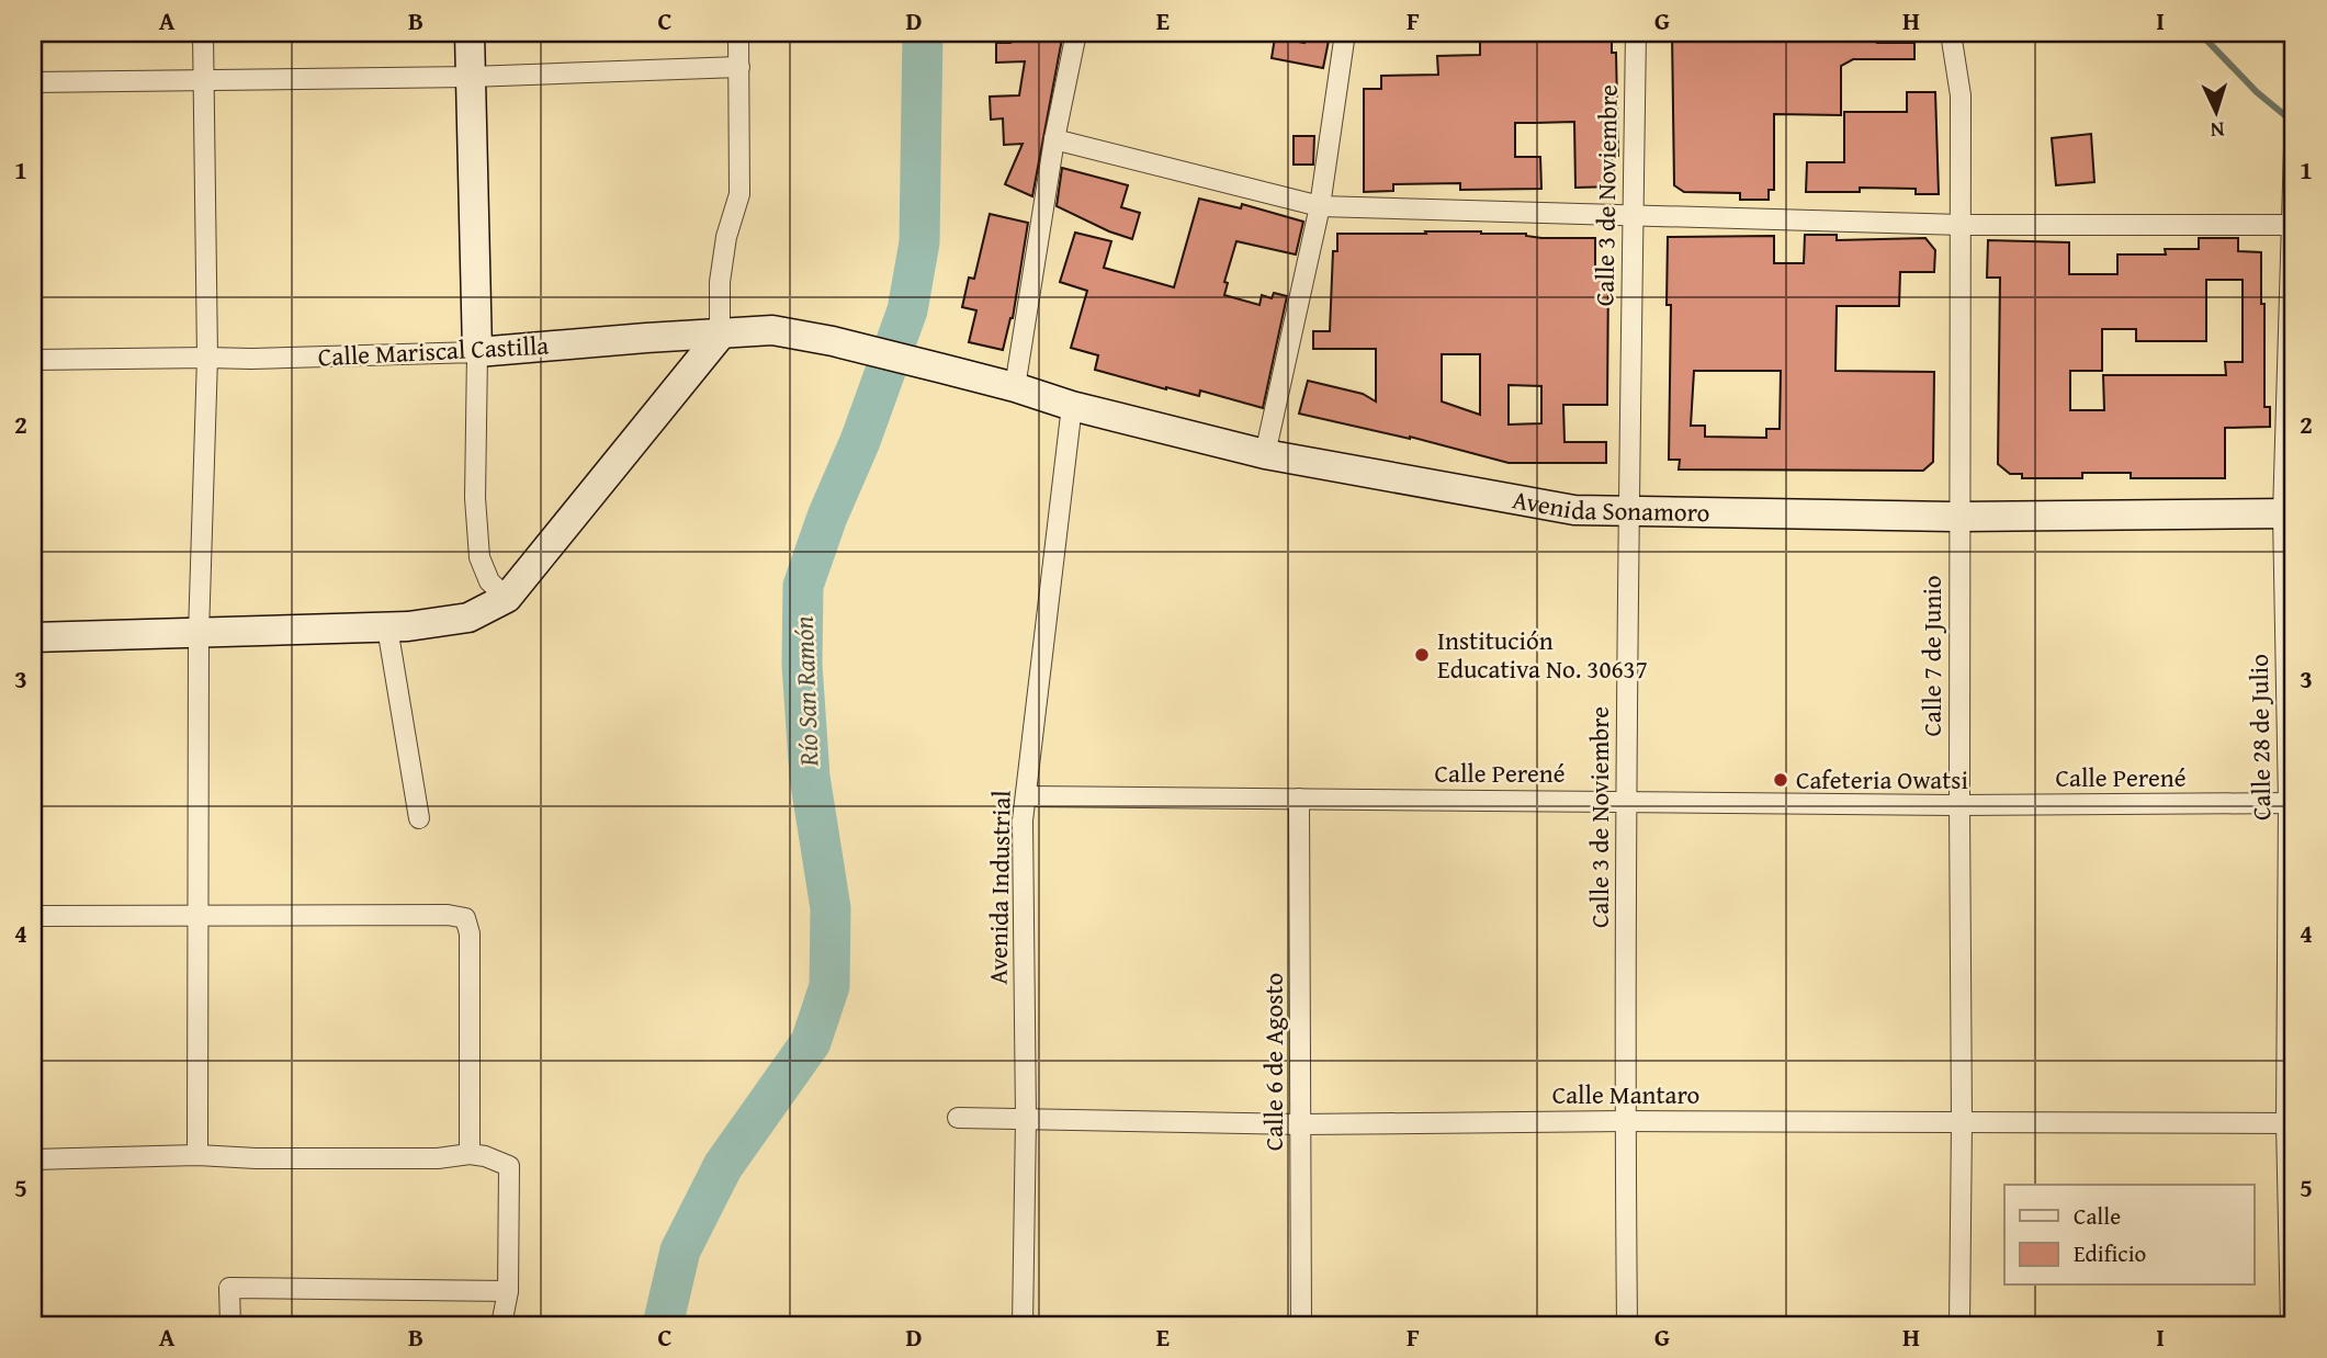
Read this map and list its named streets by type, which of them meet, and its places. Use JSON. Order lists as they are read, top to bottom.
{
  "streets": {
    "main road": ["Calle Mariscal Castilla", "Avenida Sonamoro"],
    "street": [
      "Calle 3 de Noviembre",
      "Calle 7 de Junio",
      "Calle 28 de Julio",
      "Calle Perené",
      "Avenida Industrial",
      "Calle 6 de Agosto",
      "Calle Mantaro"
    ]
  },
  "crossings": [
    ["Calle 3 de Noviembre", "Avenida Sonamoro"],
    ["Calle 3 de Noviembre", "Calle Perené"],
    ["Calle 3 de Noviembre", "Calle Mantaro"],
    ["Calle Mariscal Castilla", "Avenida Sonamoro"],
    ["Avenida Sonamoro", "Calle 7 de Junio"],
    ["Avenida Sonamoro", "Calle 28 de Julio"],
    ["Avenida Sonamoro", "Avenida Industrial"],
    ["Calle 7 de Junio", "Calle Perené"],
    ["Calle 7 de Junio", "Calle Mantaro"],
    ["Calle 28 de Julio", "Calle Perené"],
    ["Calle 28 de Julio", "Calle Mantaro"],
    ["Calle Perené", "Avenida Industrial"],
    ["Calle Perené", "Calle 6 de Agosto"],
    ["Avenida Industrial", "Calle Mantaro"],
    ["Calle 6 de Agosto", "Calle Mantaro"]
  ],
  "water": ["Río San Ramón"],
  "places": ["Institución Educativa No. 30637", "Cafeteria Owatsi"],
  "legend": ["Calle", "Edificio"],
  "north": "bottom",
  "grid": {
    "columns": [
      "A",
      "B",
      "C",
      "D",
      "E",
      "F",
      "G",
      "H",
      "I"
    ],
    "rows": [
      "1",
      "2",
      "3",
      "4",
      "5"
    ]
  }
}
